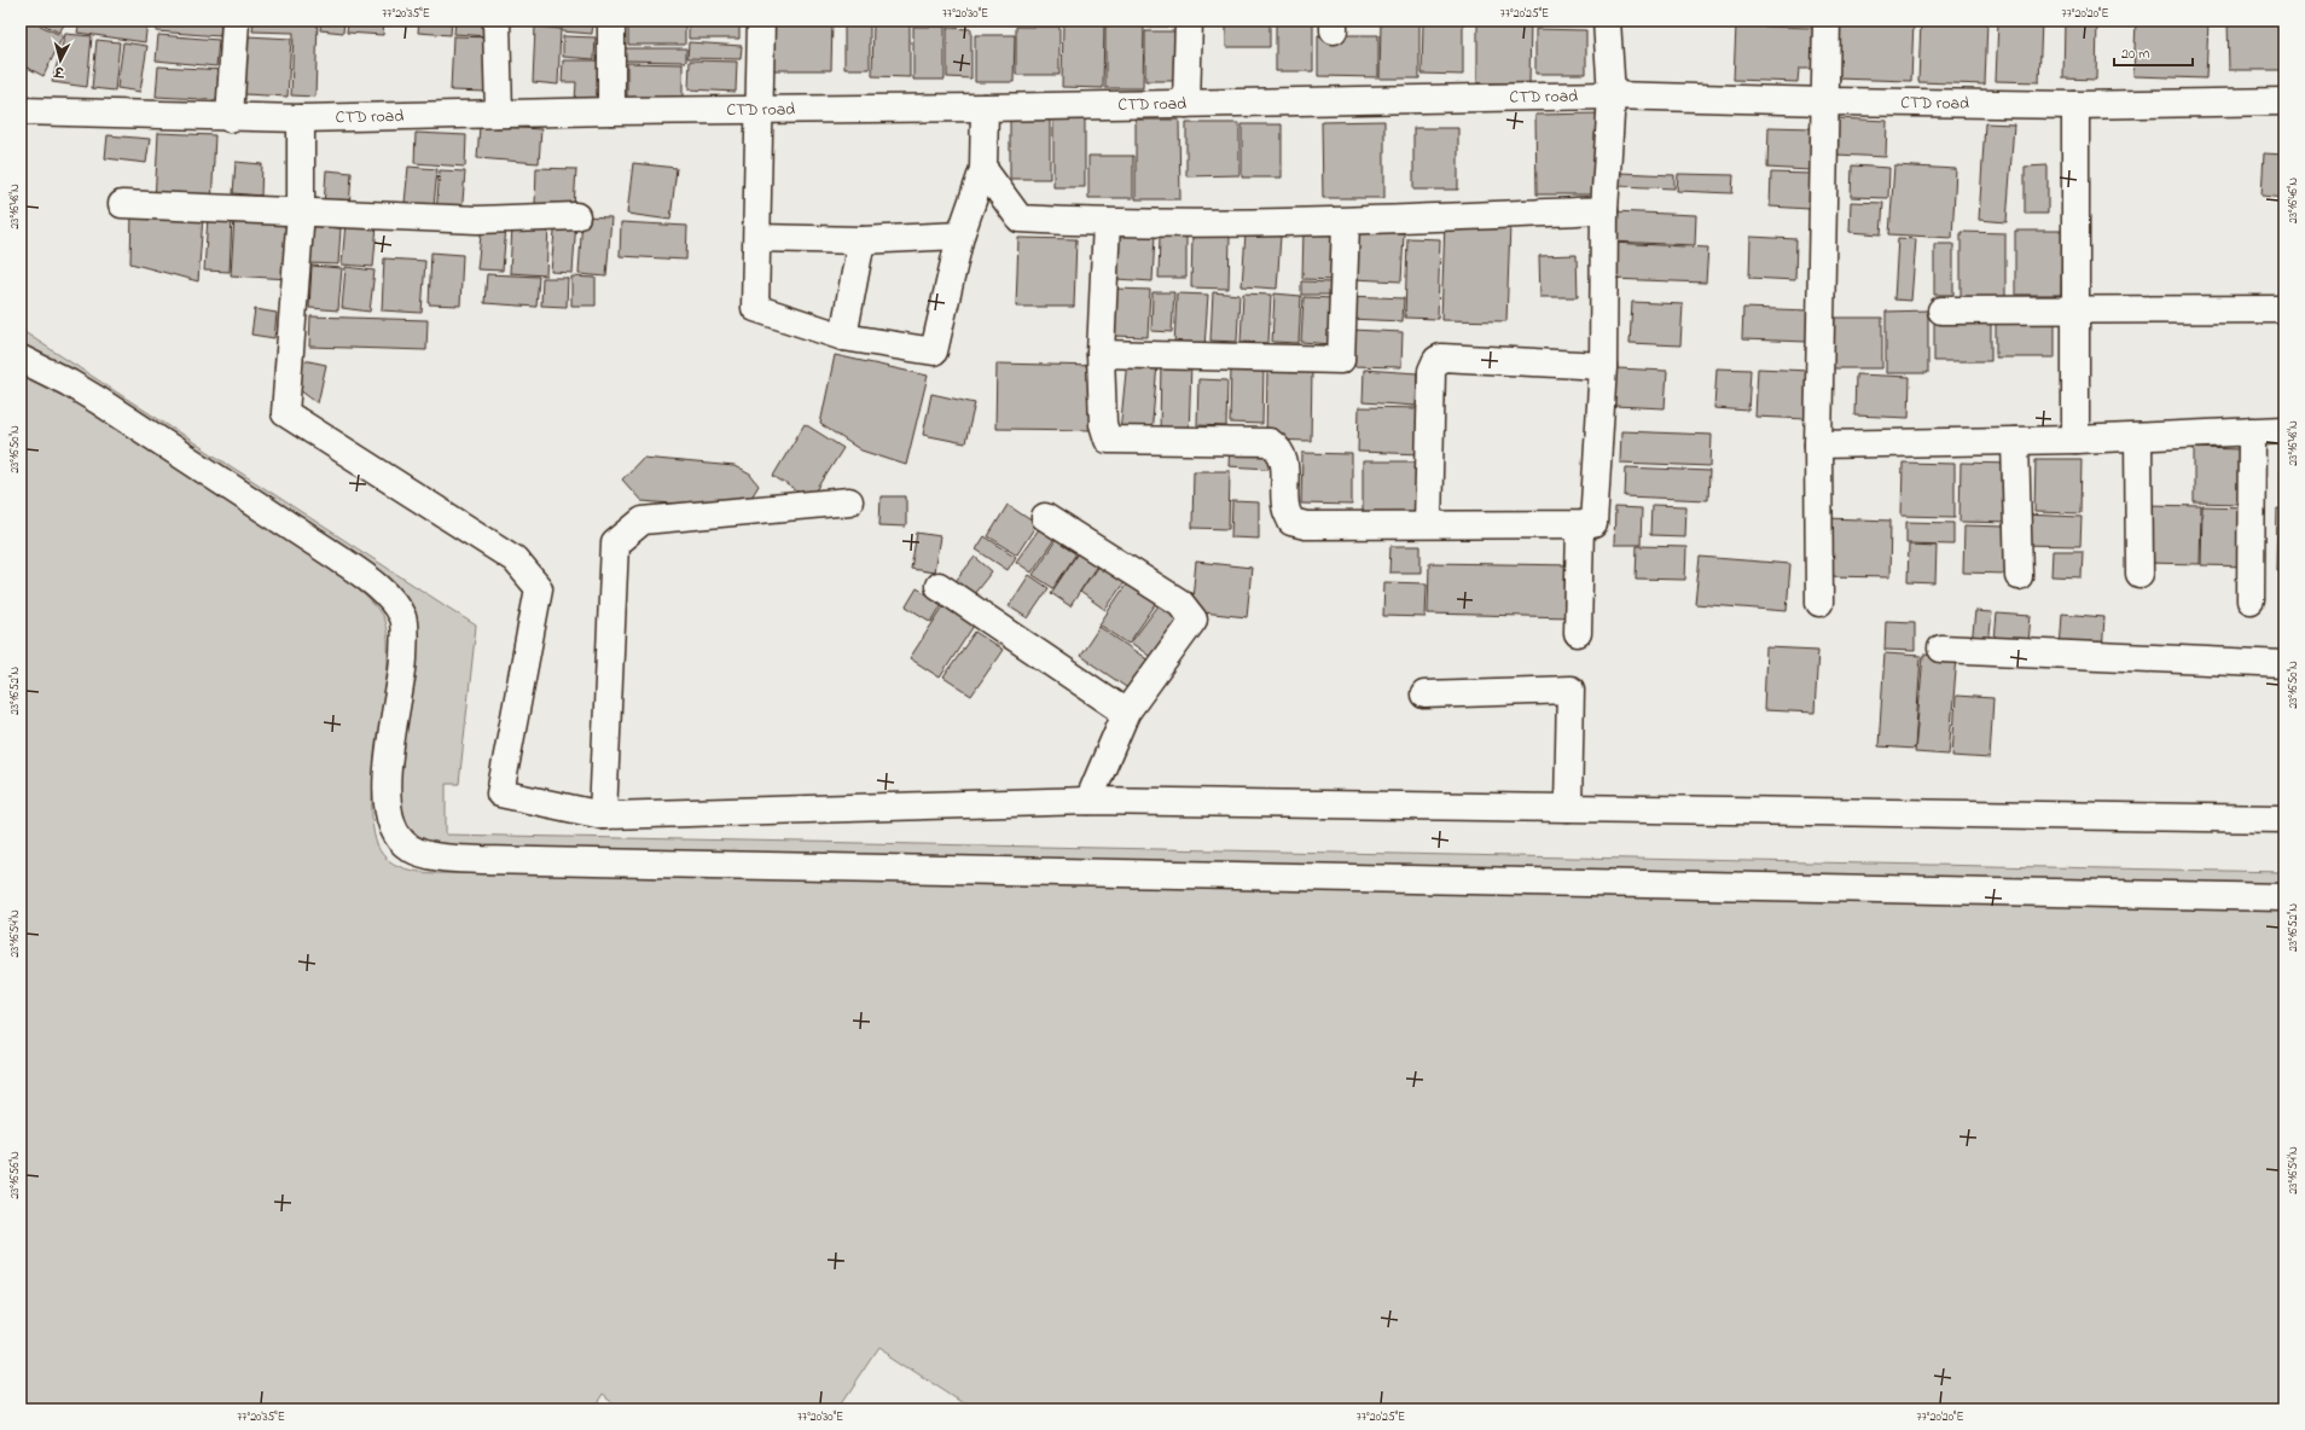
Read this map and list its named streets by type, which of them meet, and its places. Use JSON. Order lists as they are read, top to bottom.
{
  "streets": {
    "street": ["CTD road"]
  },
  "scale_bar": "20 m",
  "north": "bottom",
  "coordinates": [
    "77°20'35\"E",
    "77°20'30\"E",
    "77°20'25\"E",
    "77°20'20\"E",
    "23°16'46\"N",
    "23°16'48\"N",
    "23°16'50\"N",
    "23°16'52\"N",
    "23°16'54\"N",
    "23°16'56\"N"
  ]
}
